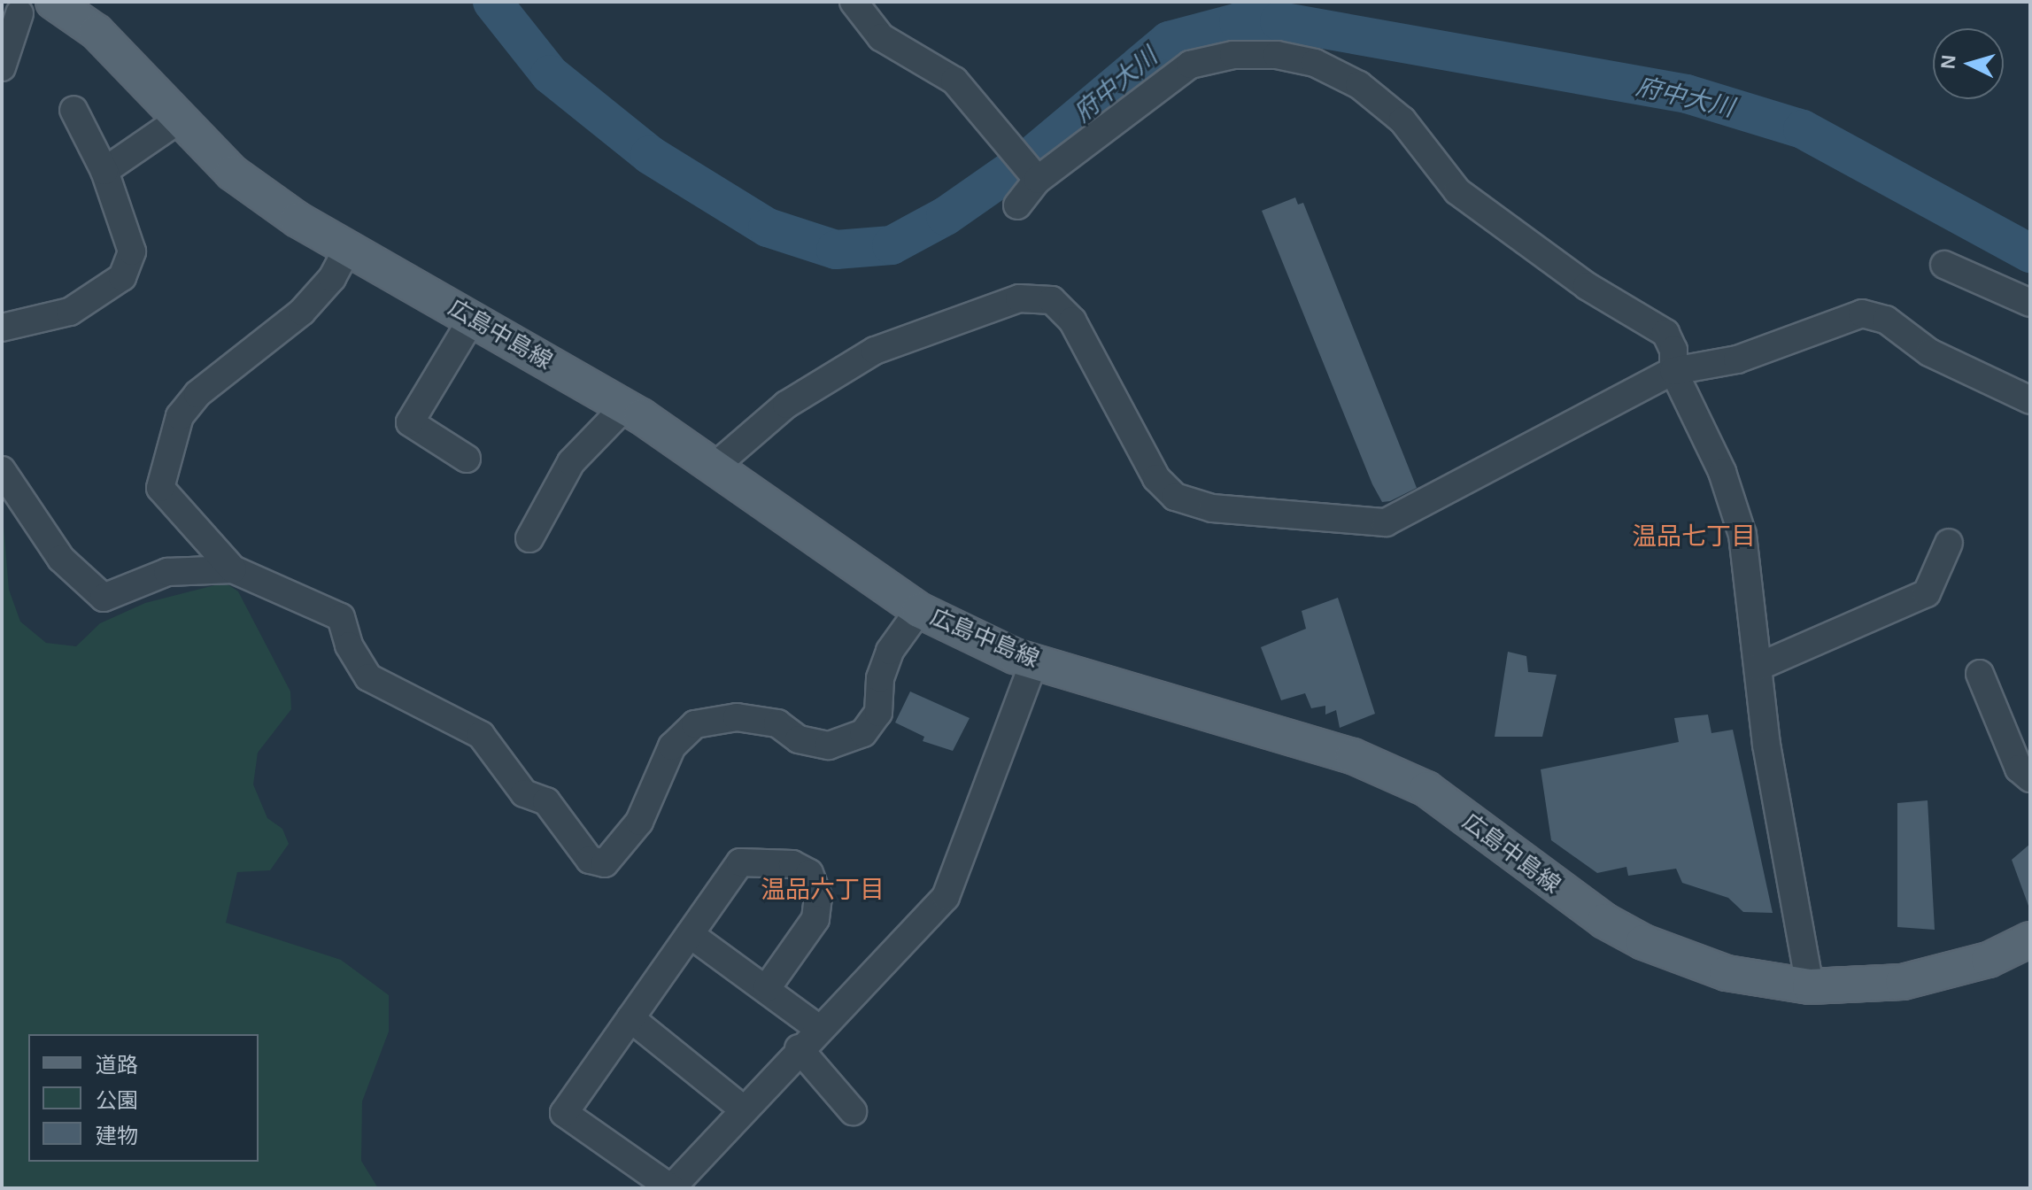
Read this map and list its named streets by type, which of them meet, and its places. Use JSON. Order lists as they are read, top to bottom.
{
  "streets": {
    "main road": ["広島中島線"]
  },
  "districts": ["温品七丁目", "温品六丁目"],
  "water": ["府中大川"],
  "legend": ["道路", "公園", "建物"],
  "north": "left"
}
